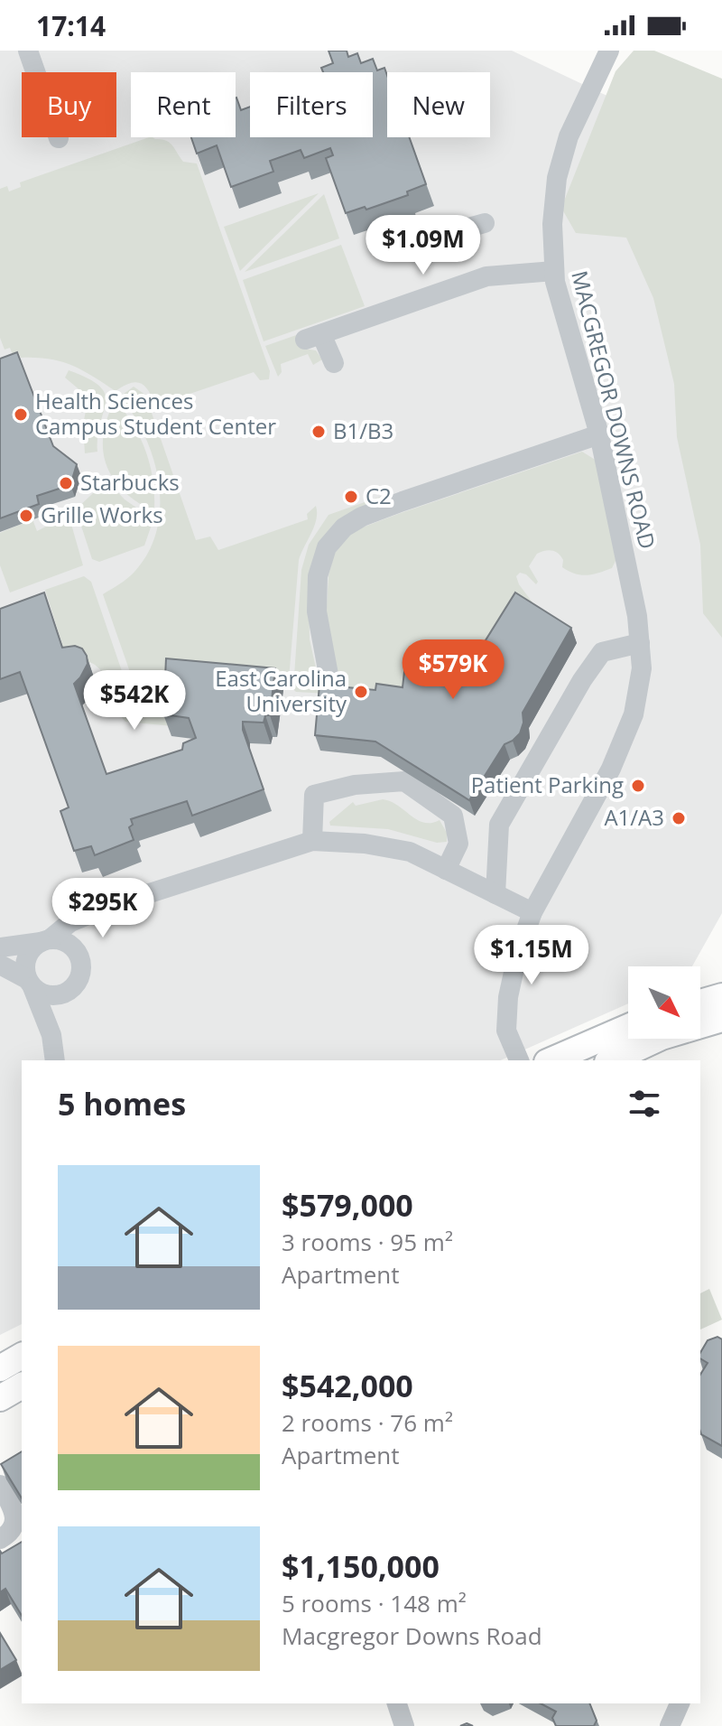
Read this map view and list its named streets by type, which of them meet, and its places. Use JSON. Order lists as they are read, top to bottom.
{
  "streets": {
    "street": ["MACGREGOR DOWNS ROAD"]
  },
  "places": [
    "Health Sciences Campus Student Center",
    "B1/B3",
    "Starbucks",
    "C2",
    "Grille Works",
    "East Carolina University",
    "Patient Parking",
    "A1/A3"
  ],
  "north": "bottom right",
  "page": {
    "status": "17:14",
    "chip": [
      "Buy",
      "Rent",
      "Filters",
      "New"
    ],
    "price": [
      "$1.09M",
      "$579K",
      "$542K",
      "$295K",
      "$1.15M"
    ],
    "heading": "5 homes",
    "list": [
      {
        "name": "$579,000",
        "note": "3 rooms · 95 m² · Apartment"
      },
      {
        "name": "$542,000",
        "note": "2 rooms · 76 m² · Apartment"
      },
      {
        "name": "$1,150,000",
        "note": "5 rooms · 148 m² · Macgregor Downs Road"
      }
    ]
  }
}
